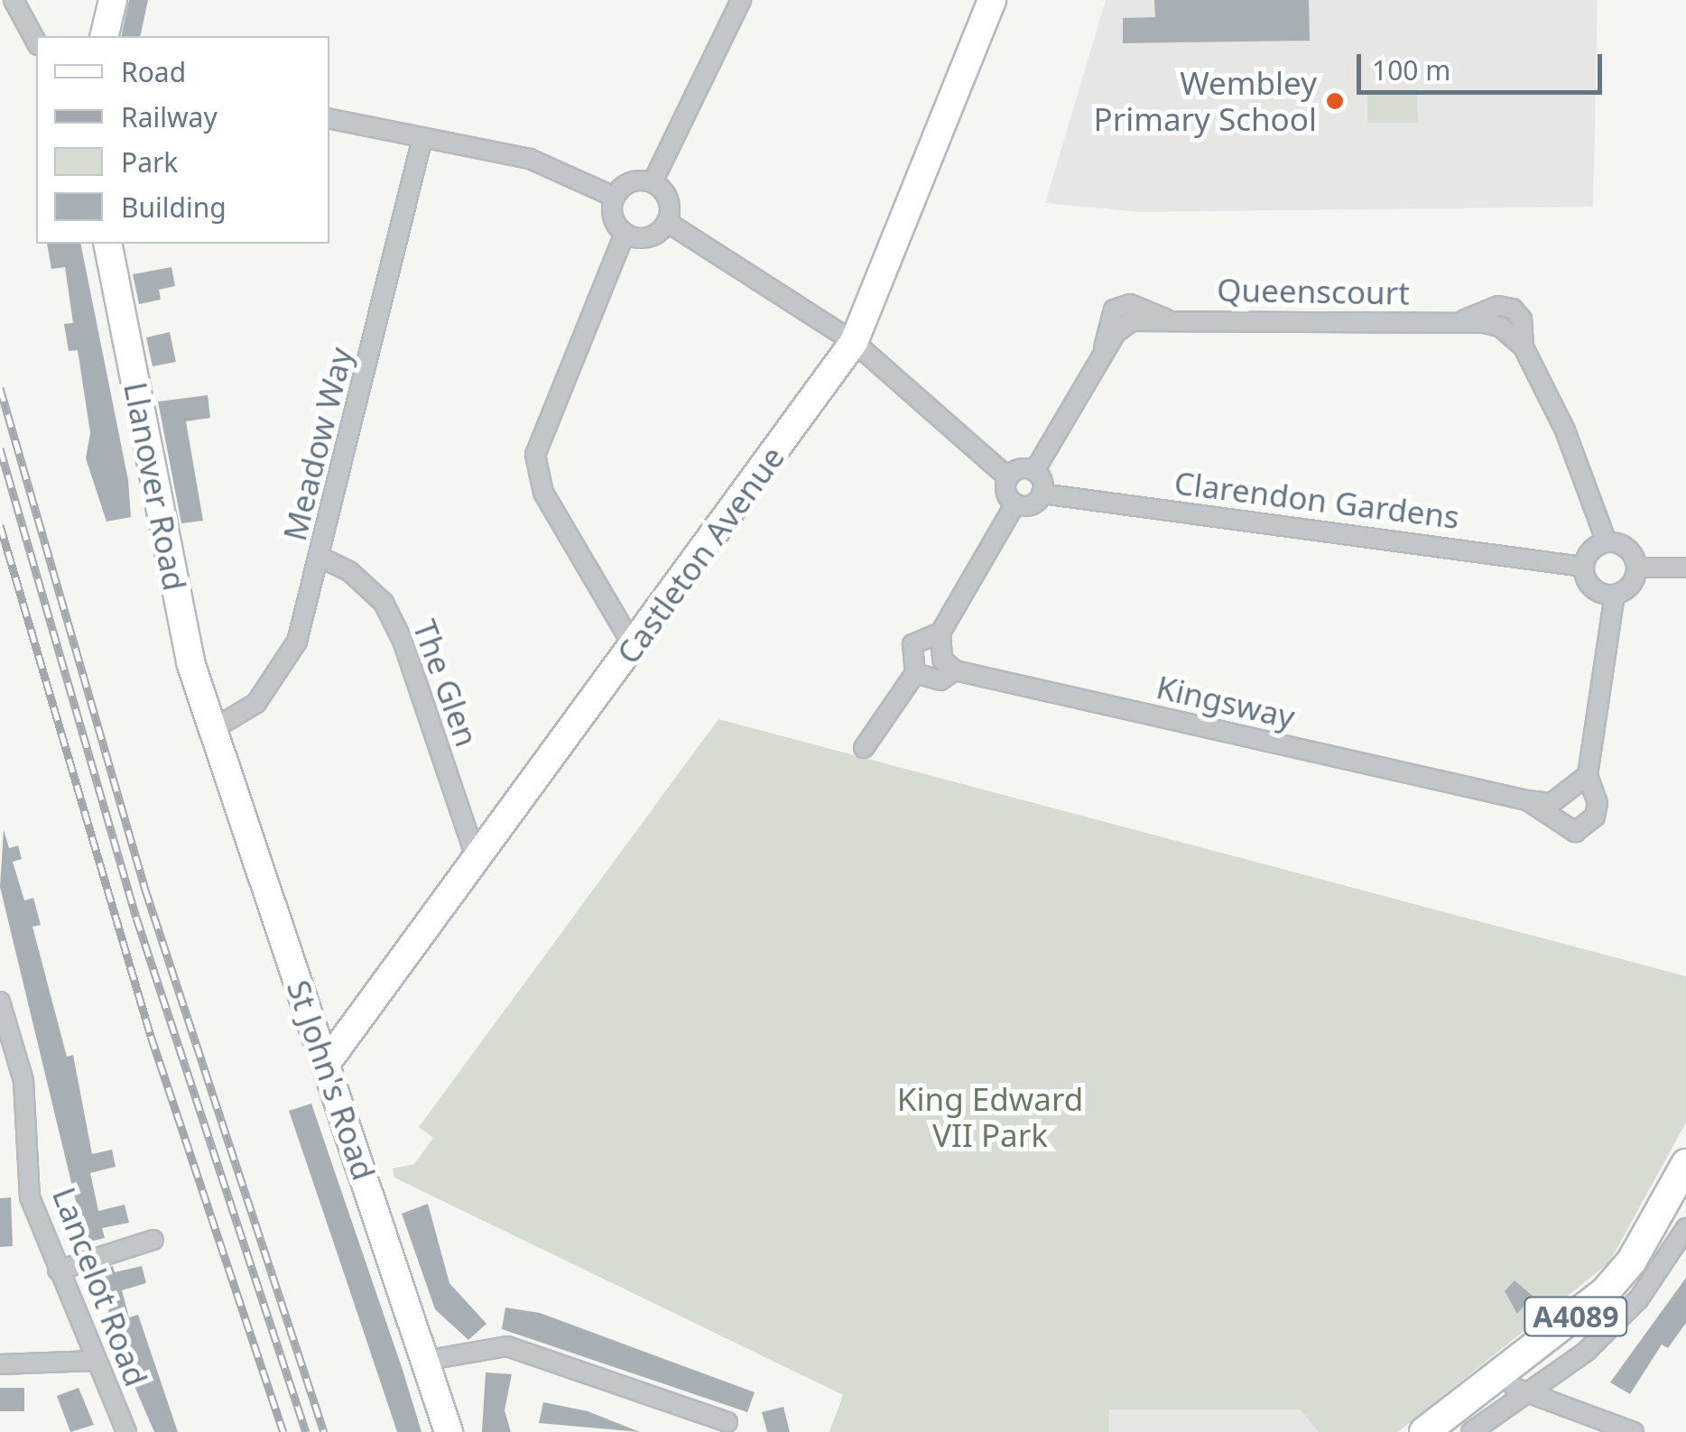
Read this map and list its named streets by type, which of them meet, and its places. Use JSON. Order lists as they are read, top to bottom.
{
  "streets": {
    "main road": ["A4089"],
    "street": [
      "Queenscourt",
      "Meadow Way",
      "Llanover Road",
      "Clarendon Gardens",
      "Castleton Avenue",
      "The Glen",
      "Kingsway",
      "St John's Road",
      "Lancelot Road"
    ]
  },
  "crossings": [
    ["Queenscourt", "Clarendon Gardens"],
    ["Queenscourt", "Kingsway"],
    ["Meadow Way", "Llanover Road"],
    ["Meadow Way", "The Glen"],
    ["Meadow Way", "St John's Road"],
    ["Llanover Road", "St John's Road"],
    ["Clarendon Gardens", "Kingsway"],
    ["Castleton Avenue", "The Glen"],
    ["Castleton Avenue", "St John's Road"]
  ],
  "parks": ["King Edward VII Park"],
  "places": ["Wembley Primary School"],
  "legend": [
    "Road",
    "Railway",
    "Park",
    "Building"
  ],
  "scale_bar": "100 m"
}
